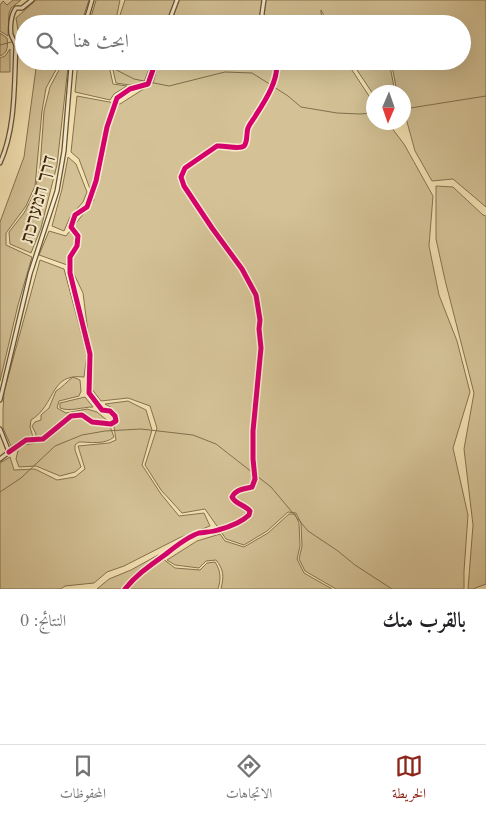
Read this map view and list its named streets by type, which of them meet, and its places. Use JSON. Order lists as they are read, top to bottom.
{
  "streets": {
    "street": ["דרך המערכת"]
  },
  "north": "bottom",
  "page": {
    "search": "ابحث هنا",
    "heading": ["بالقرب منك", "النتائج: 0"],
    "nav": ["الخريطة", "الاتجاهات", "المحفوظات"]
  }
}
